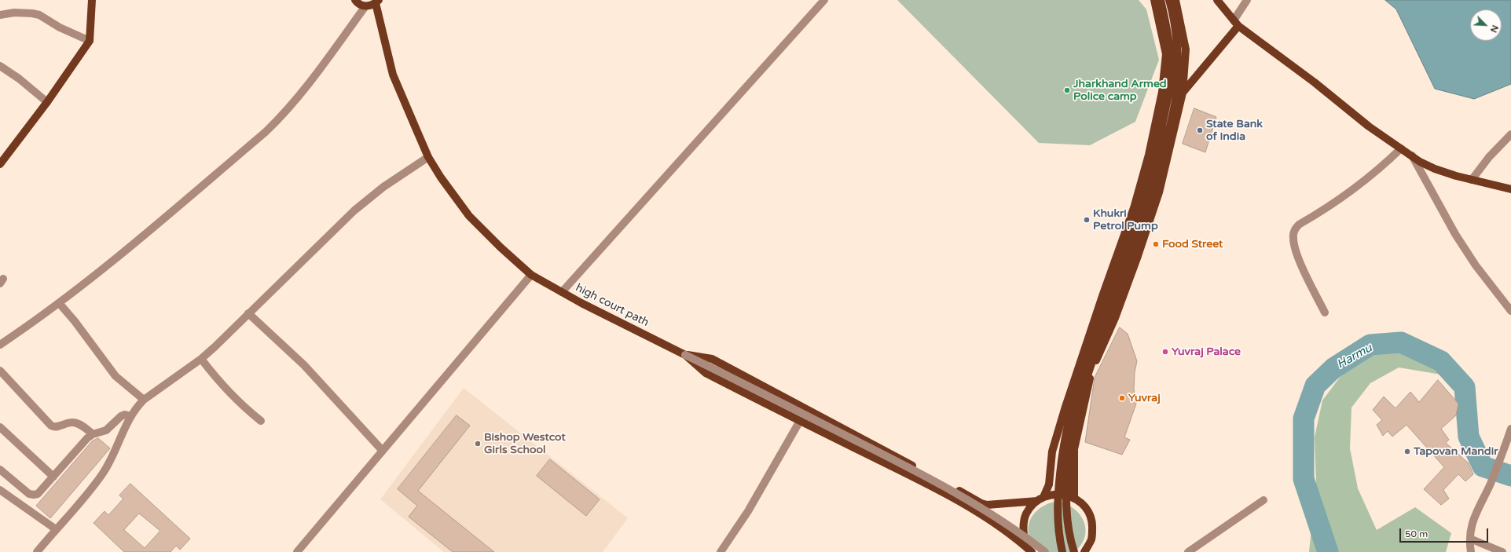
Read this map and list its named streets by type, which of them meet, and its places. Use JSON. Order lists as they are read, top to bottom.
{
  "streets": {
    "main road": ["high court path"]
  },
  "water": ["Harmu"],
  "places": [
    "Jharkhand Armed Police camp",
    "State Bank of India",
    "Khukri Petrol Pump",
    "Food Street",
    "Yuvraj Palace",
    "Yuvraj",
    "Bishop Westcot Girls School",
    "Tapovan Mandir"
  ],
  "scale_bar": "50 m",
  "north": "bottom right"
}
